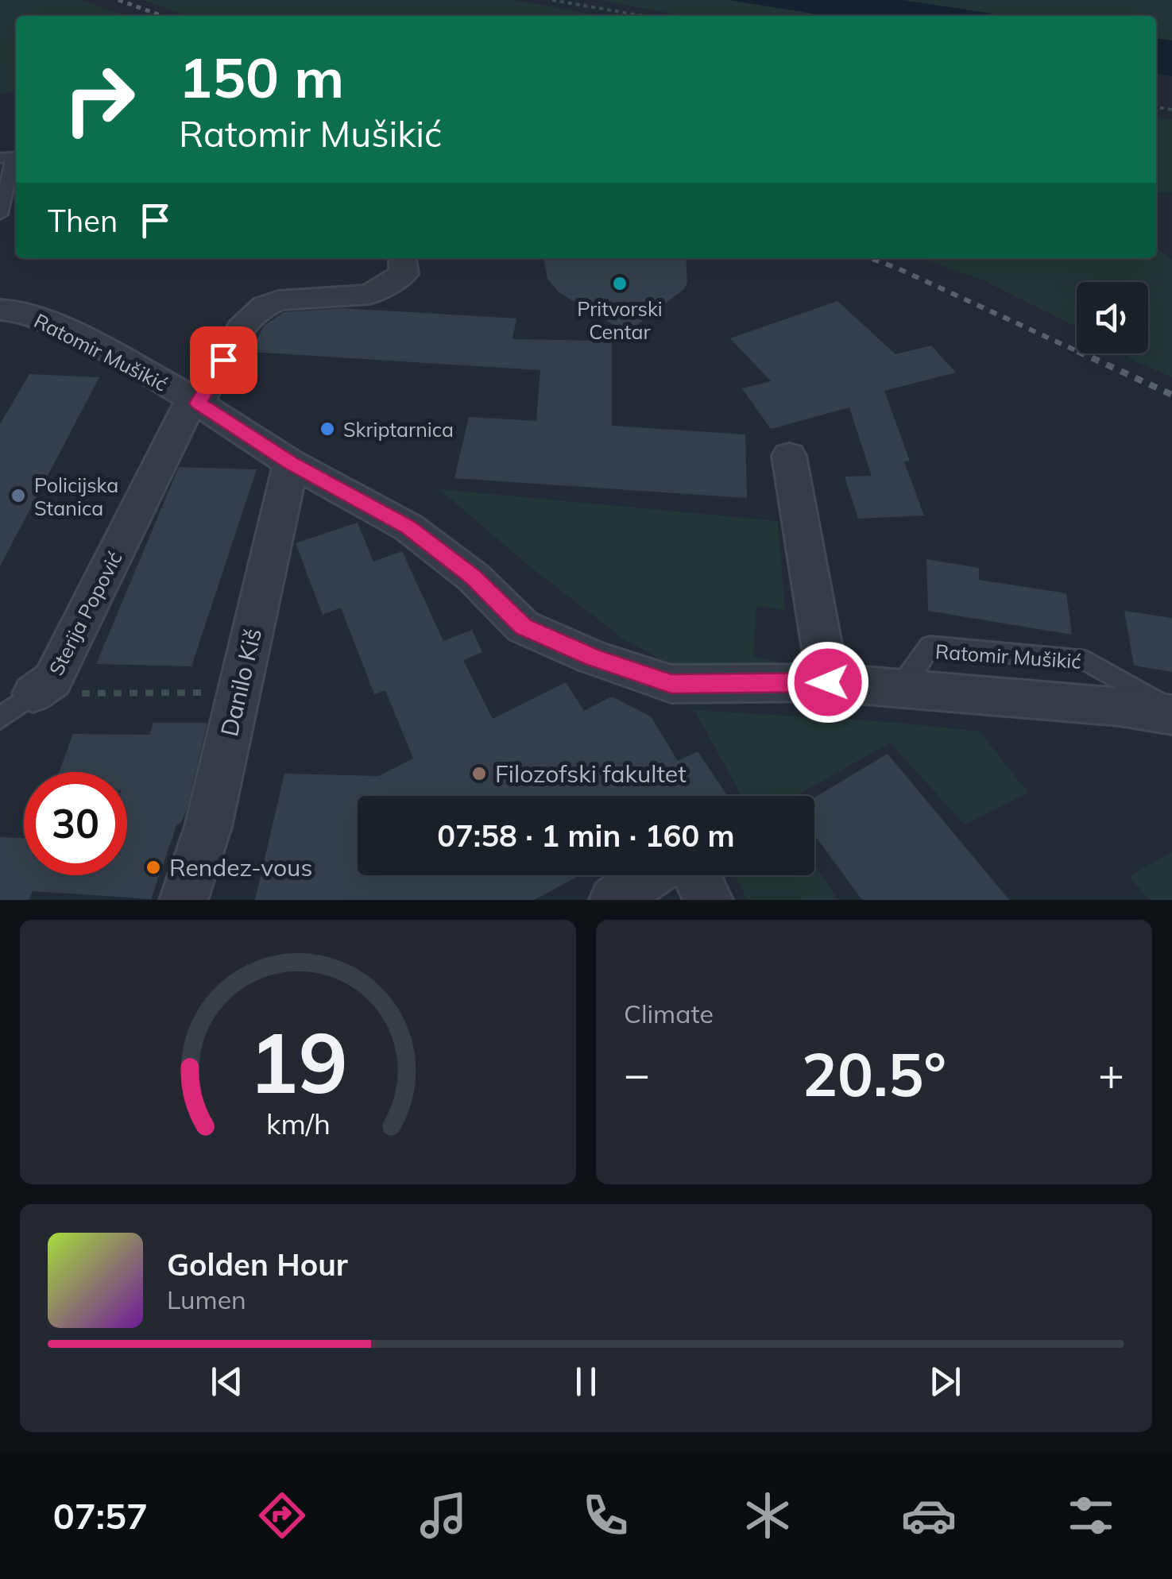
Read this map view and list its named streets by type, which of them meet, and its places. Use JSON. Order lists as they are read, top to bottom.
{
  "streets": {
    "street": ["Ratomir Mušikić", "Sterija Popović", "Danilo Kiš"]
  },
  "crossings": [
    ["Ratomir Mušikić", "Sterija Popović"],
    ["Ratomir Mušikić", "Danilo Kiš"],
    ["Sterija Popović", "Danilo Kiš"]
  ],
  "places": [
    "Pritvorski Centar",
    "Skriptarnica",
    "Policijska Stanica",
    "Filozofski fakultet",
    "Rendez-vous"
  ],
  "page": {
    "turn": ["150 m", "Ratomir Mušikić"],
    "then": "Then",
    "limit": "30",
    "trip": "07:58 · 1 min · 160 m",
    "tile": "Climate",
    "heat": ["−", "20.5°", "+"],
    "song": ["Golden Hour", "Lumen"],
    "tabs": "07:57",
    "gauge": ["19", "km/h"]
  }
}
